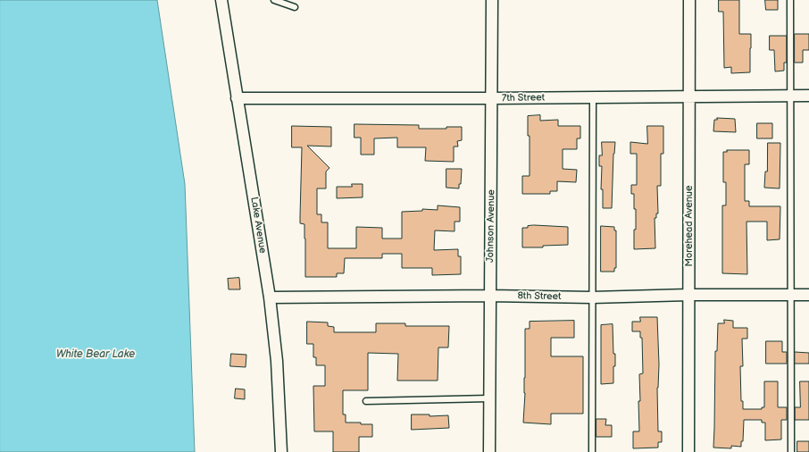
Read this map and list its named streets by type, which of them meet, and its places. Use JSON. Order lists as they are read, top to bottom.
{
  "streets": {
    "street": [
      "7th Street",
      "Lake Avenue",
      "Johnson Avenue",
      "Morehead Avenue",
      "8th Street"
    ]
  },
  "crossings": [
    ["7th Street", "Lake Avenue"],
    ["7th Street", "Johnson Avenue"],
    ["7th Street", "Morehead Avenue"],
    ["Lake Avenue", "8th Street"],
    ["Johnson Avenue", "8th Street"],
    ["Morehead Avenue", "8th Street"]
  ],
  "water": ["White Bear Lake"]
}
